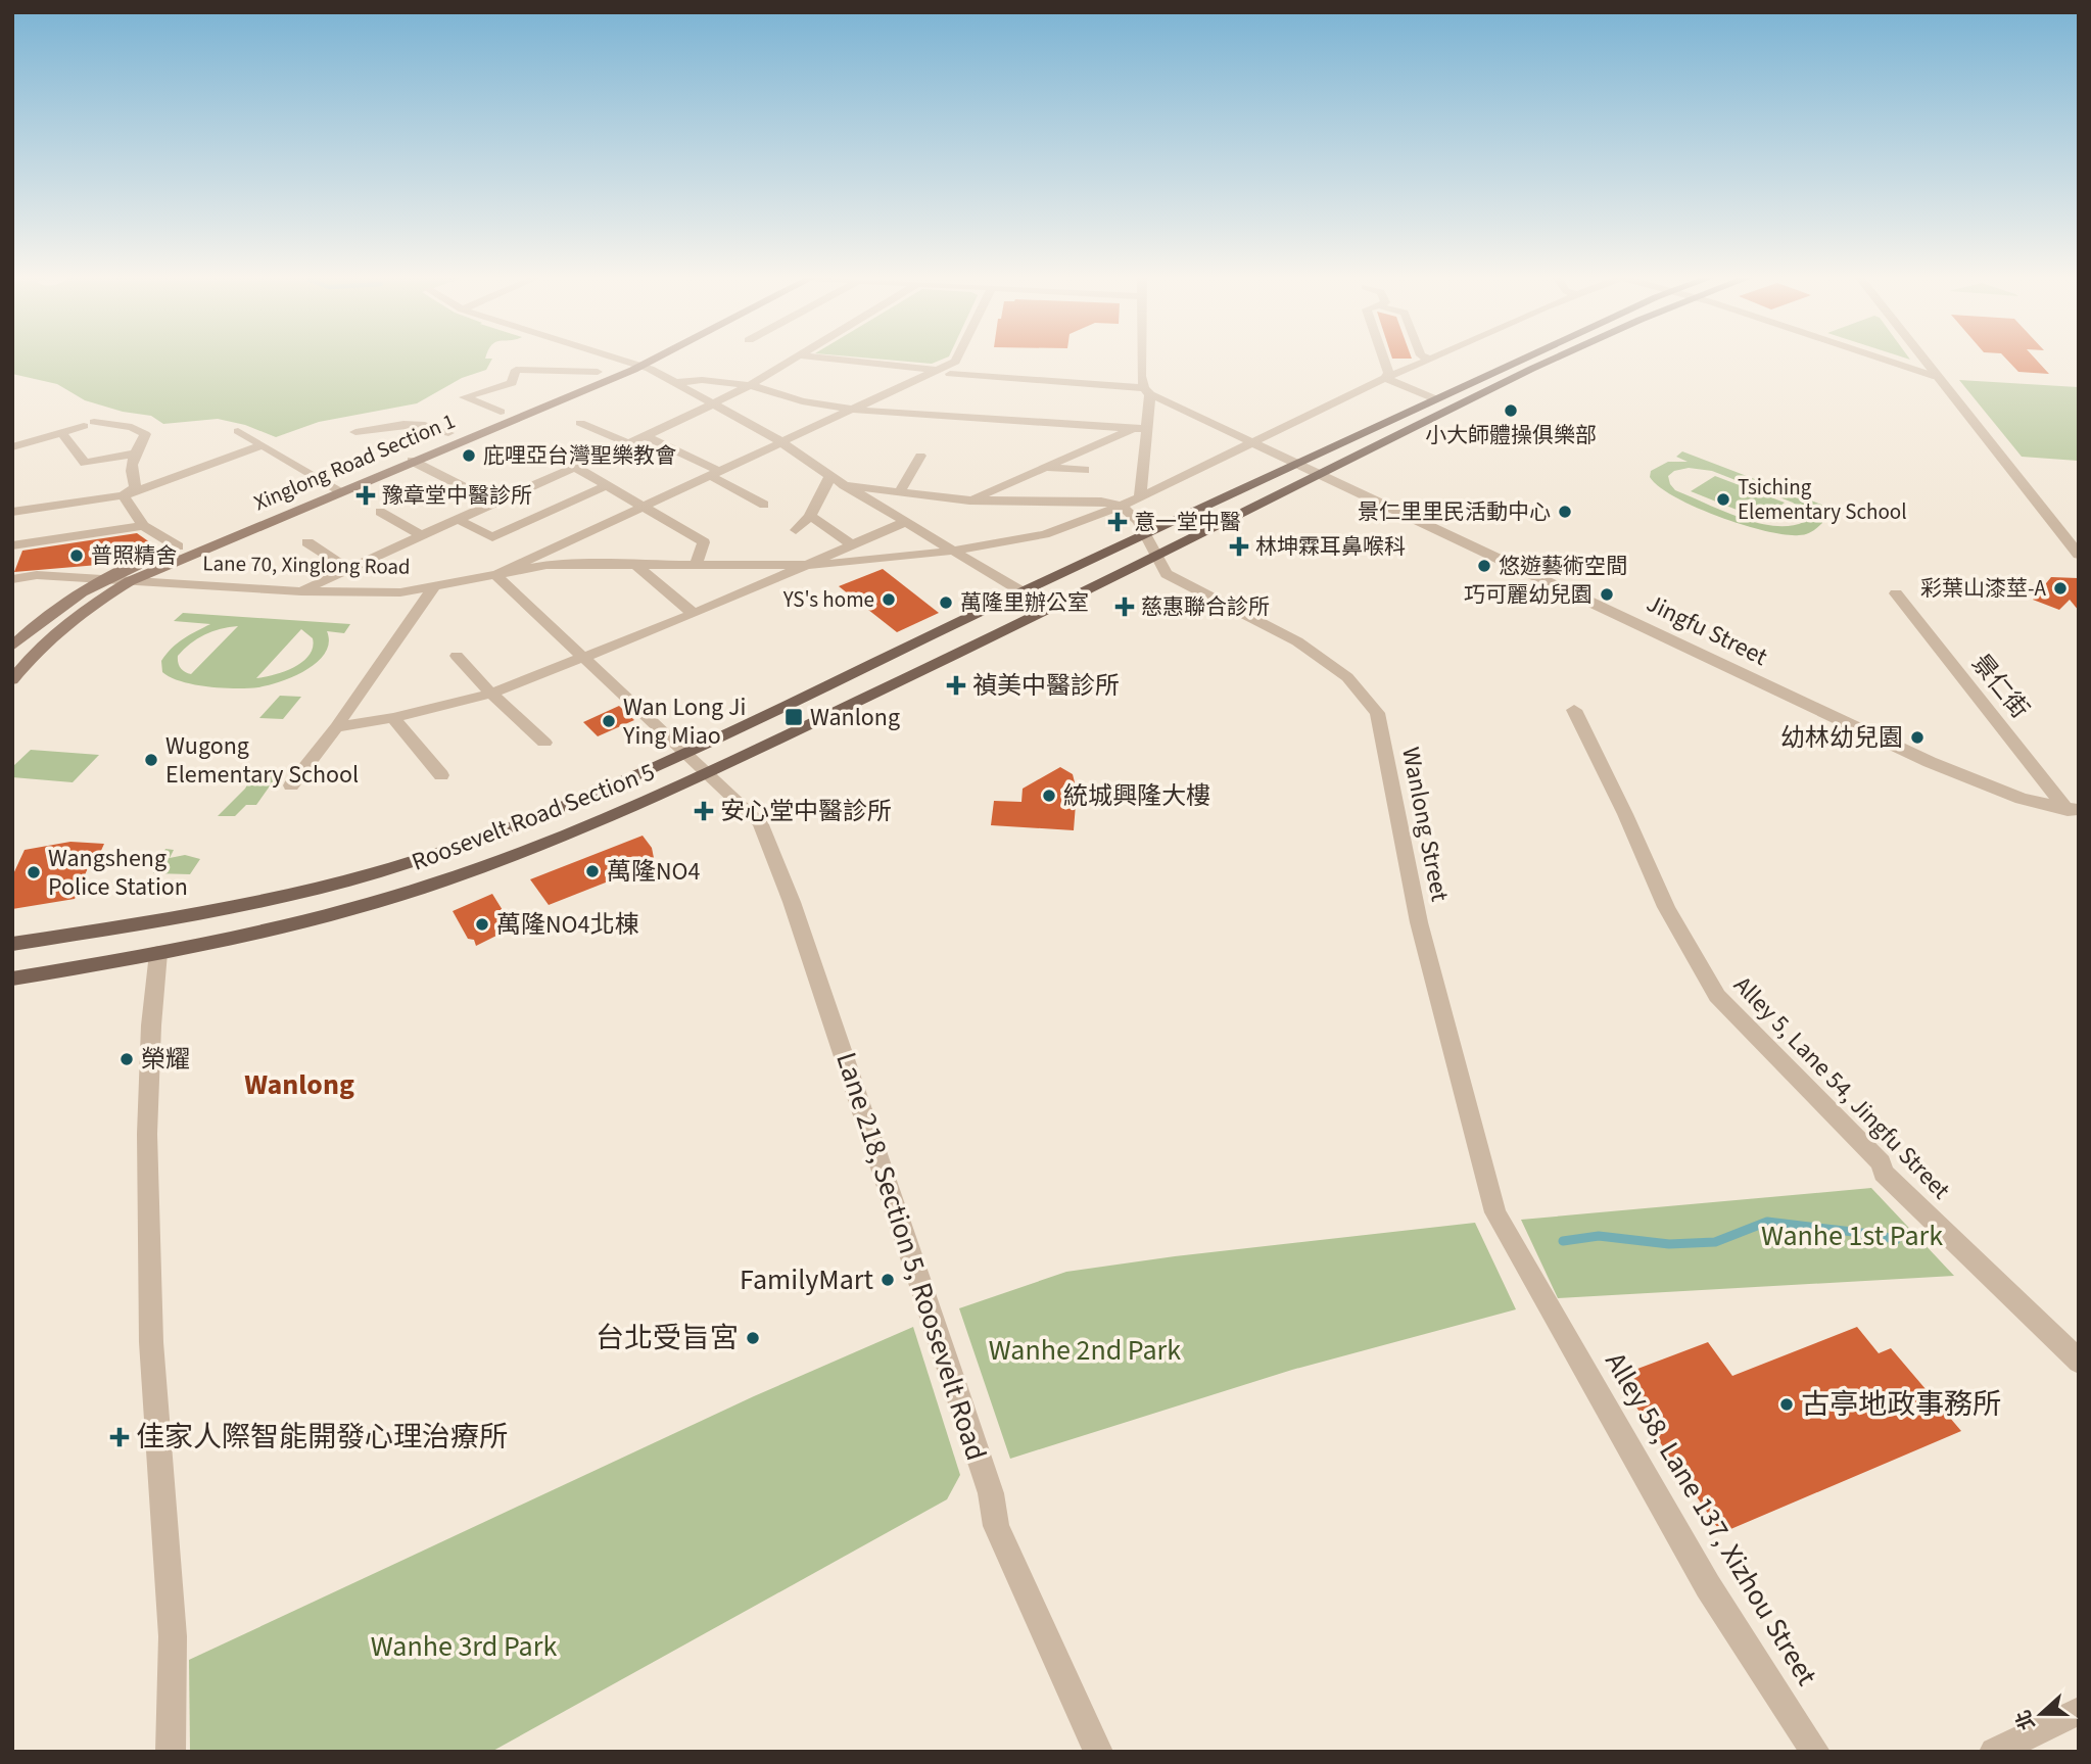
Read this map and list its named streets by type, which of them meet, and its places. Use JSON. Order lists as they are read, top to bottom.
{
  "streets": {
    "main road": ["Xinglong Road Section 1", "Roosevelt Road Section 5"],
    "street": [
      "Lane 70, Xinglong Road",
      "Jingfu Street",
      "景仁街",
      "Wanlong Street",
      "Alley 5, Lane 54, Jingfu Street",
      "Lane 218, Section 5, Roosevelt Road",
      "Alley 58, Lane 137, Xizhou Street"
    ]
  },
  "crossings": [
    ["Xinglong Road Section 1", "Lane 70, Xinglong Road"],
    ["Lane 70, Xinglong Road", "Jingfu Street"],
    ["Lane 70, Xinglong Road", "Wanlong Street"],
    ["Lane 70, Xinglong Road", "Lane 218, Section 5, Roosevelt Road"],
    ["Jingfu Street", "景仁街"],
    ["Jingfu Street", "Roosevelt Road Section 5"],
    ["Roosevelt Road Section 5", "Wanlong Street"],
    ["Roosevelt Road Section 5", "Lane 218, Section 5, Roosevelt Road"],
    ["Wanlong Street", "Alley 58, Lane 137, Xizhou Street"]
  ],
  "districts": ["Wanlong"],
  "parks": ["Wanhe 1st Park", "Wanhe 2nd Park", "Wanhe 3rd Park"],
  "places": {
    "other": [
      "小大師體操俱樂部",
      "庇哩亞台灣聖樂教會",
      "Tsiching Elementary School",
      "景仁里里民活動中心",
      "普照精舍",
      "悠遊藝術空間",
      "彩葉山漆莖-A",
      "巧可麗幼兒園",
      "YS's home",
      "萬隆里辦公室",
      "Wan Long Ji Ying Miao",
      "幼林幼兒園",
      "Wugong Elementary School",
      "統城興隆大樓",
      "萬隆NO4",
      "Wangsheng Police Station",
      "萬隆NO4北棟",
      "榮耀",
      "FamilyMart",
      "台北受旨宮",
      "古亭地政事務所"
    ],
    "health": [
      "豫章堂中醫診所",
      "意一堂中醫",
      "林坤霖耳鼻喉科",
      "慈惠聯合診所",
      "禎美中醫診所",
      "安心堂中醫診所",
      "佳家人際智能開發心理治療所"
    ],
    "transit": ["Wanlong"]
  },
  "north": "left"
}
